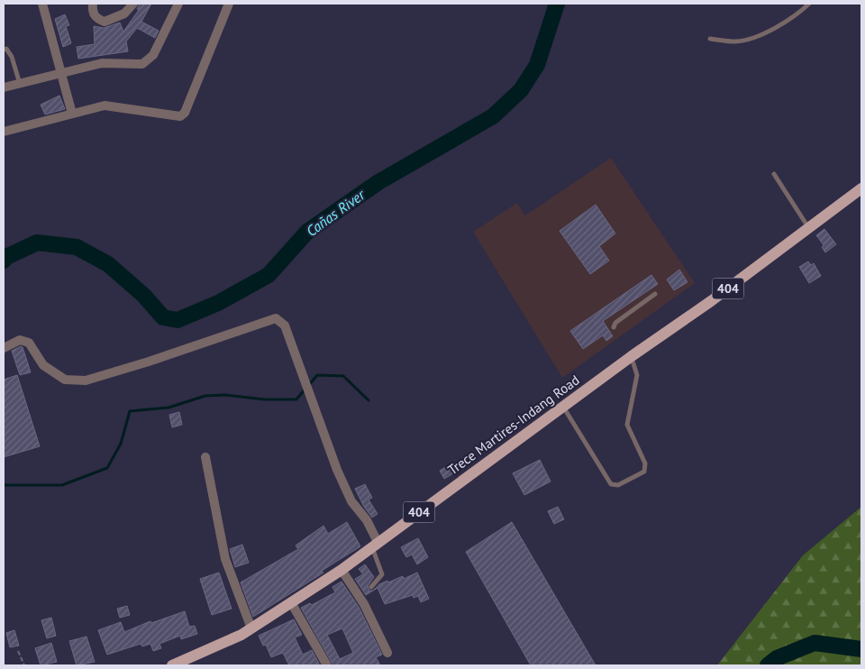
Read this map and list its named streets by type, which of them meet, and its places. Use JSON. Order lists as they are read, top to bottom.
{
  "streets": {
    "main road": ["404", "Trece Martires-Indang Road"]
  },
  "water": ["Cañas River"]
}
